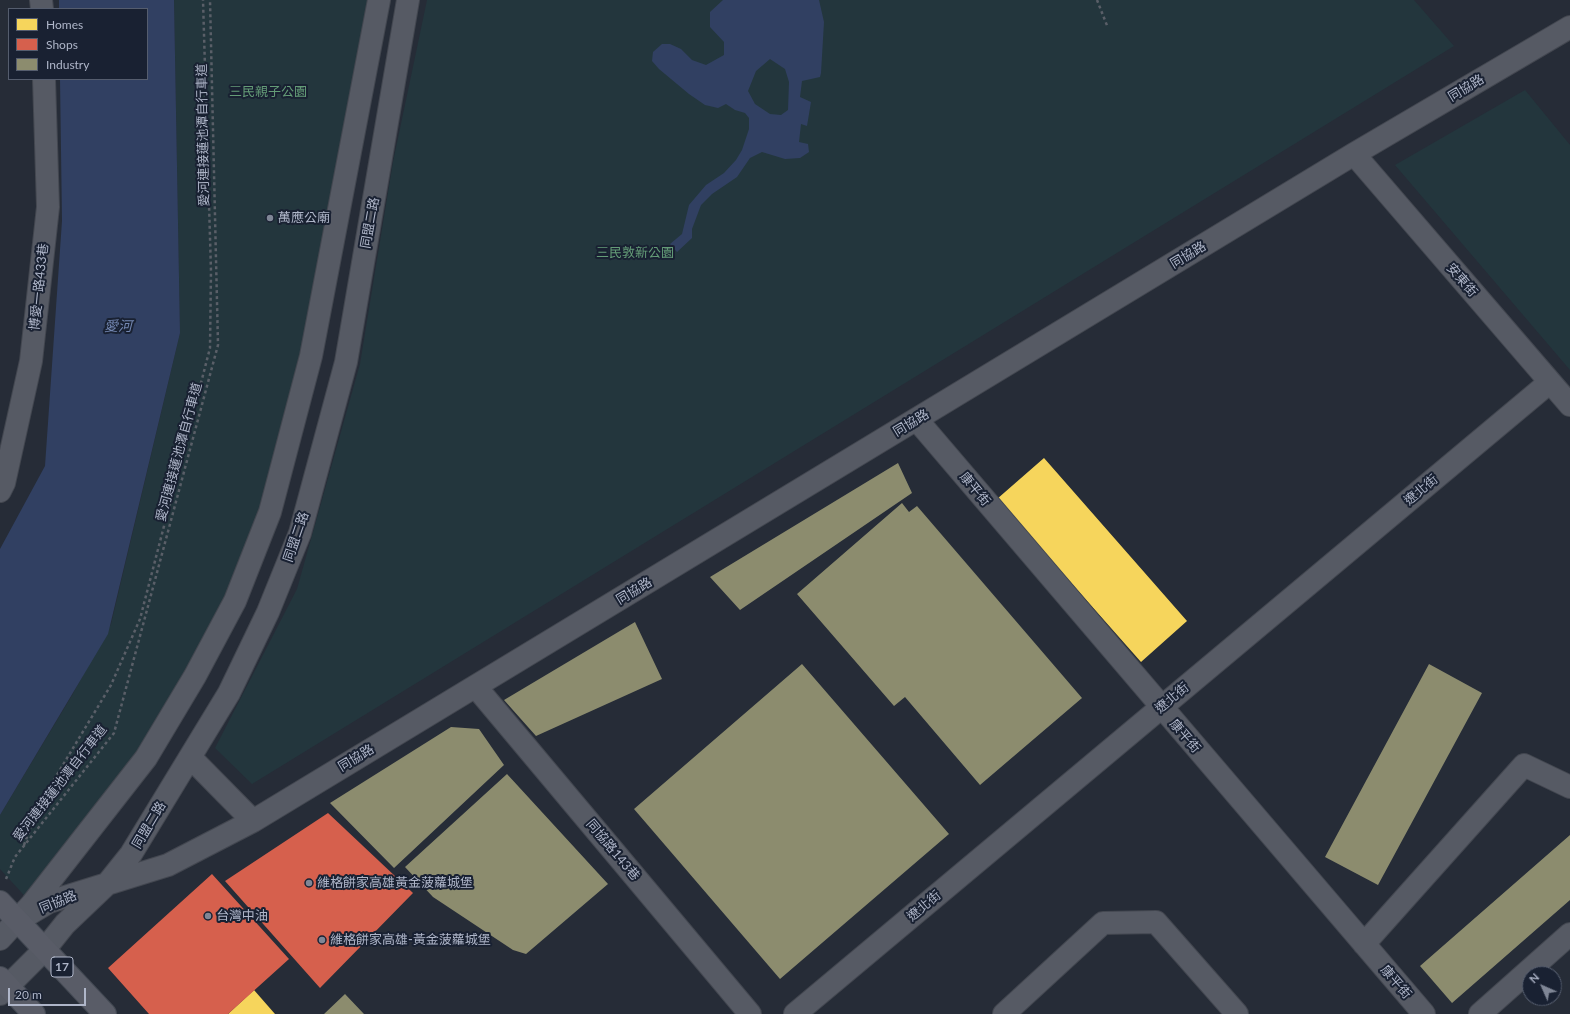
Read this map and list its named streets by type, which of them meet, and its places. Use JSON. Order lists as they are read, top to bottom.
{
  "streets": {
    "main road": ["17"],
    "street": [
      "同協路",
      "同盟二路",
      "安東街",
      "博愛一路433巷",
      "康平街",
      "遼北街",
      "同協路143巷"
    ],
    "path": ["愛河連接蓮池潭自行車道"]
  },
  "crossings": [
    ["同協路", "同盟二路"],
    ["同協路", "安東街"],
    ["同協路", "康平街"],
    ["同協路", "同協路143巷"],
    ["同協路", "17"],
    ["同盟二路", "17"],
    ["安東街", "遼北街"],
    ["康平街", "遼北街"]
  ],
  "water": ["愛河"],
  "parks": ["三民親子公園", "三民敦新公園"],
  "places": [
    "萬應公廟",
    "維格餅家高雄黃金菠蘿城堡",
    "台灣中油",
    "維格餅家高雄-黃金菠蘿城堡"
  ],
  "legend": ["Homes", "Shops", "Industry"],
  "scale_bar": "20 m",
  "north": "top left"
}
